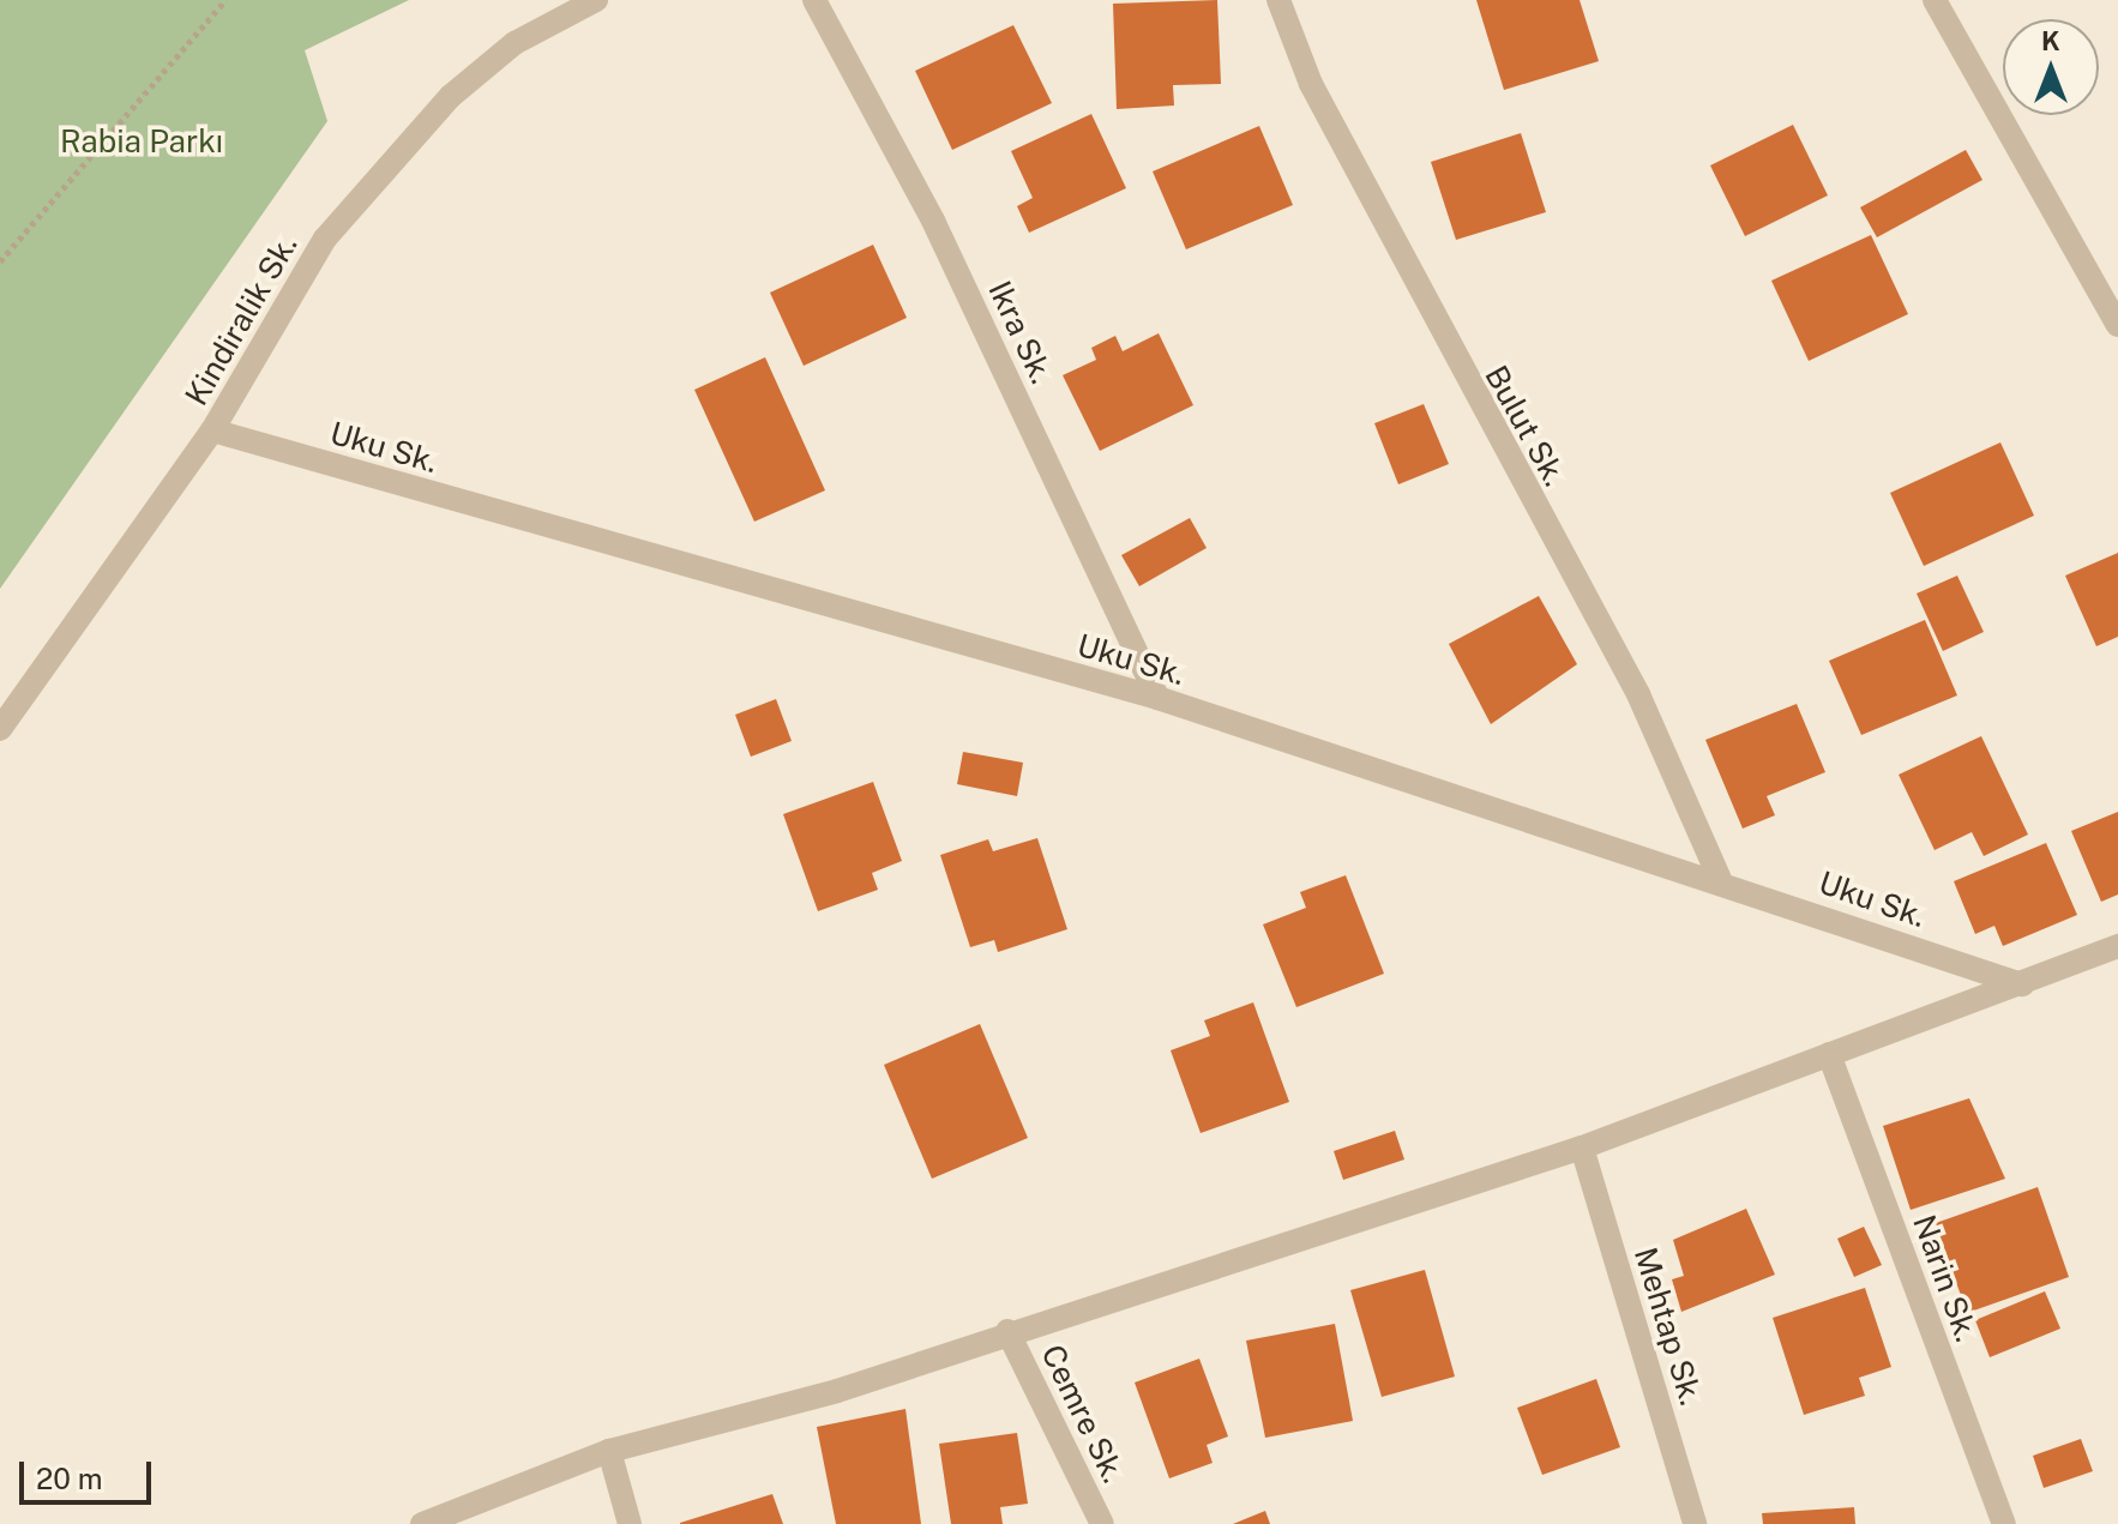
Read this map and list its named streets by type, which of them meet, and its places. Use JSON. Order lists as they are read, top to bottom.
{
  "streets": {
    "street": [
      "Kindiralik Sk.",
      "Ikra Sk.",
      "Bulut Sk.",
      "Uku Sk.",
      "Narin Sk.",
      "Mehtap Sk.",
      "Cemre Sk."
    ]
  },
  "crossings": [
    ["Kindiralik Sk.", "Uku Sk."],
    ["Ikra Sk.", "Uku Sk."],
    ["Bulut Sk.", "Uku Sk."]
  ],
  "parks": ["Rabia Parkı"],
  "scale_bar": "20 m",
  "north": "top"
}
